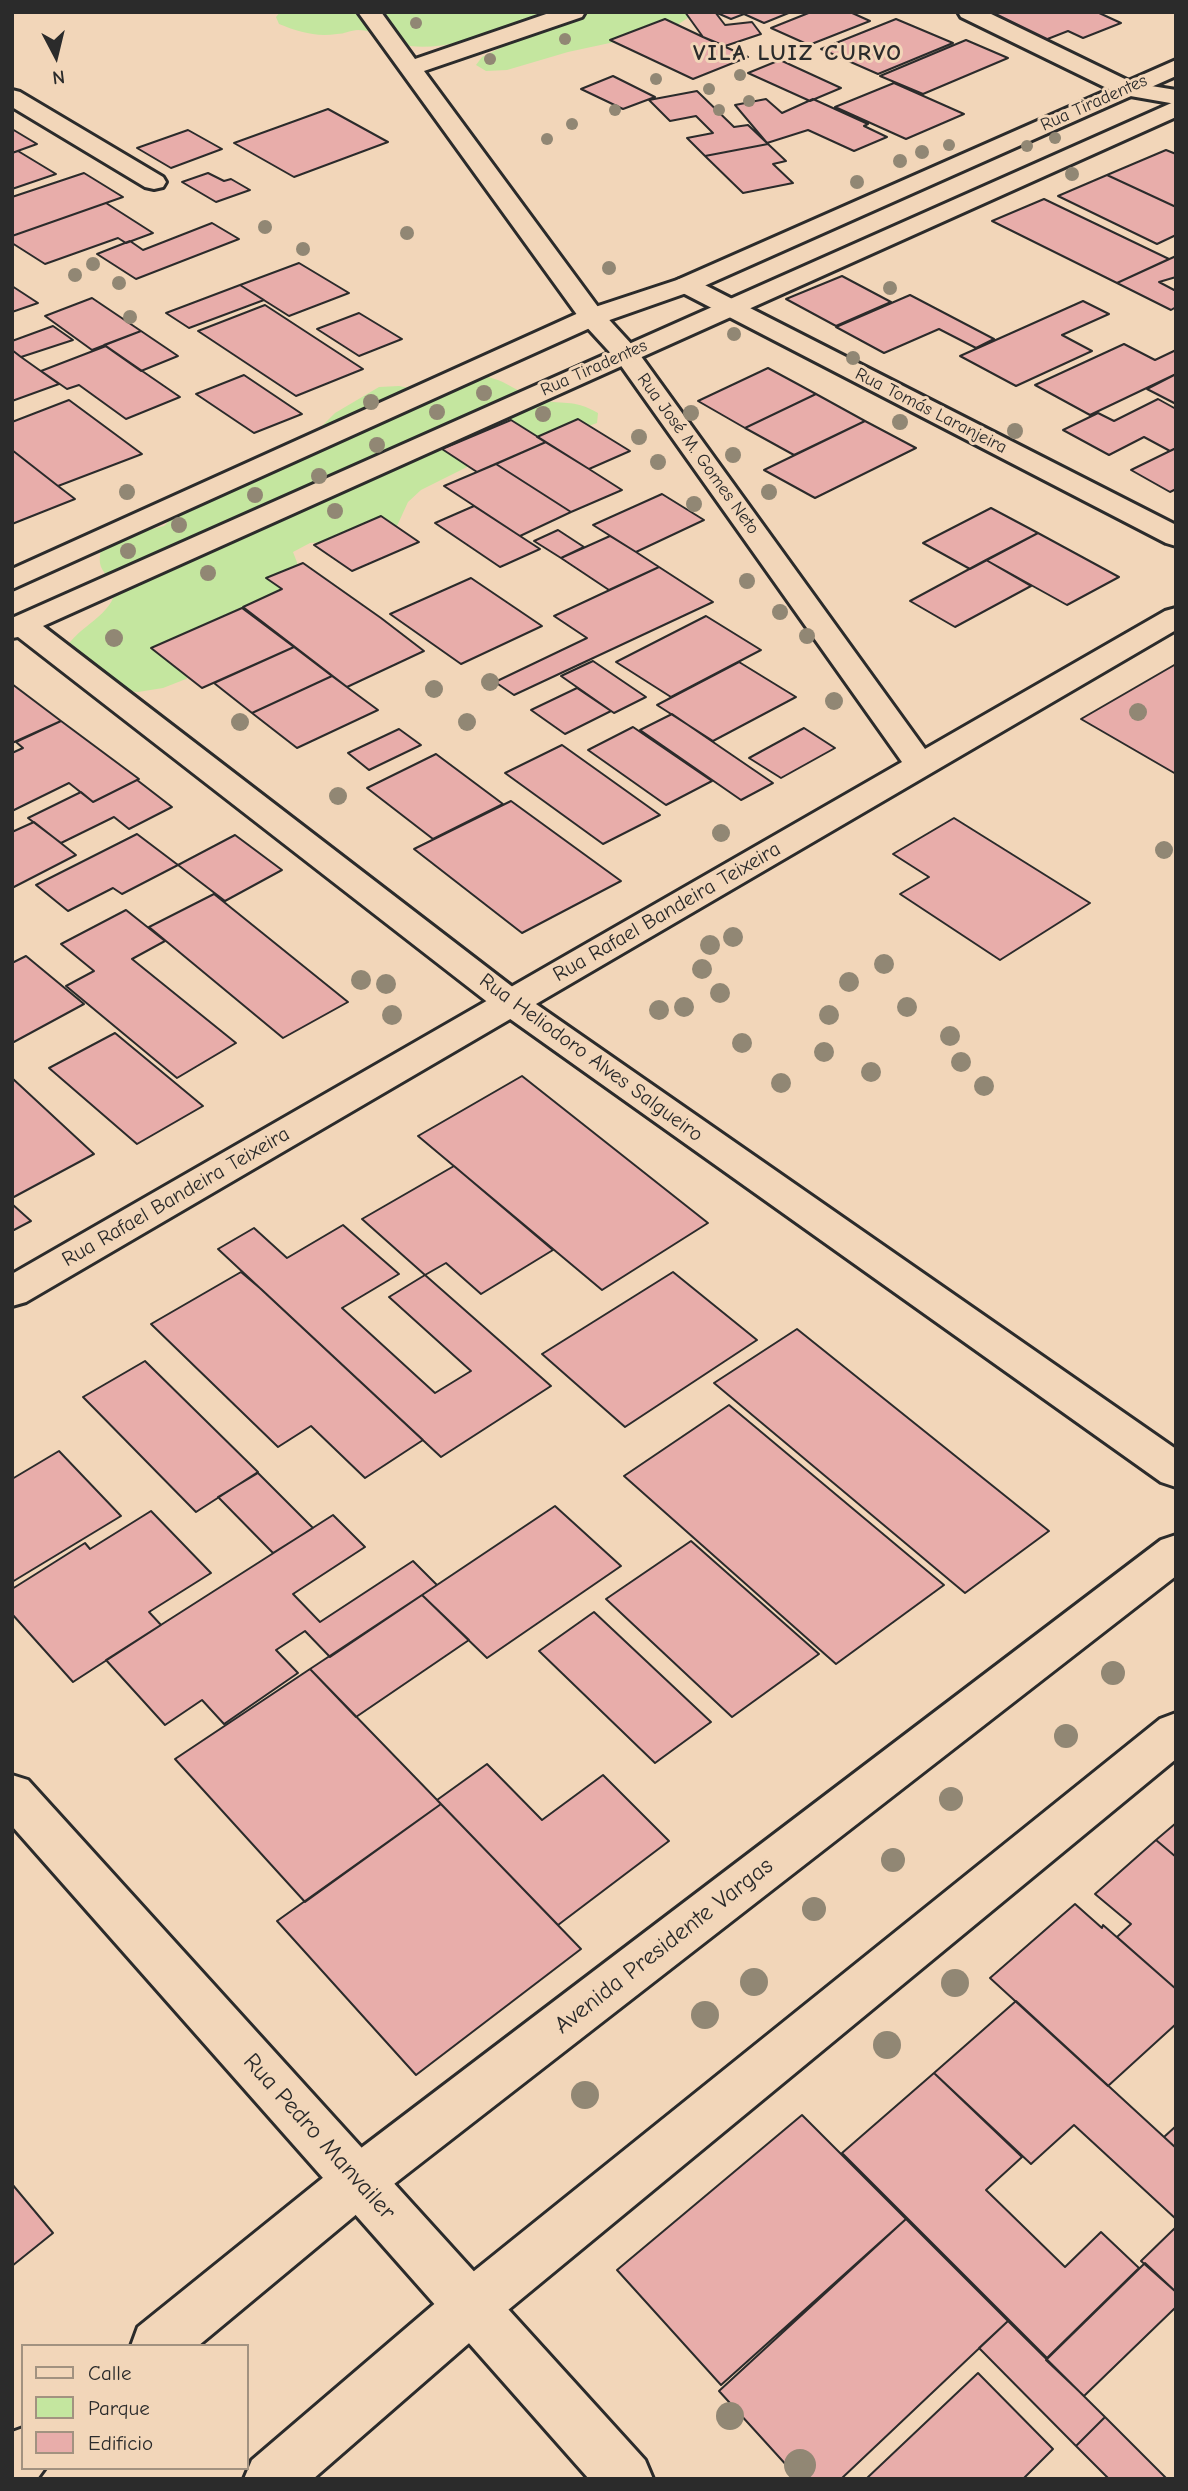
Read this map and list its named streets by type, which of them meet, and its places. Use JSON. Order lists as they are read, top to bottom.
{
  "streets": {
    "main road": [
      "Rua Tiradentes",
      "Rua Tomás Laranjeira",
      "Rua José M. Gomes Neto",
      "Rua Rafael Bandeira Teixeira",
      "Rua Heliodoro Alves Salgueiro",
      "Avenida Presidente Vargas",
      "Rua Pedro Manvailer"
    ]
  },
  "crossings": [
    ["Rua Tiradentes", "Rua Tomás Laranjeira"],
    ["Rua Tiradentes", "Rua José M. Gomes Neto"],
    ["Rua Tiradentes", "Rua Heliodoro Alves Salgueiro"],
    ["Rua José M. Gomes Neto", "Rua Rafael Bandeira Teixeira"],
    ["Rua Rafael Bandeira Teixeira", "Rua Heliodoro Alves Salgueiro"],
    ["Avenida Presidente Vargas", "Rua Pedro Manvailer"]
  ],
  "districts": ["VILA LUIZ CURVO"],
  "legend": ["Calle", "Parque", "Edificio"],
  "north": "bottom"
}
